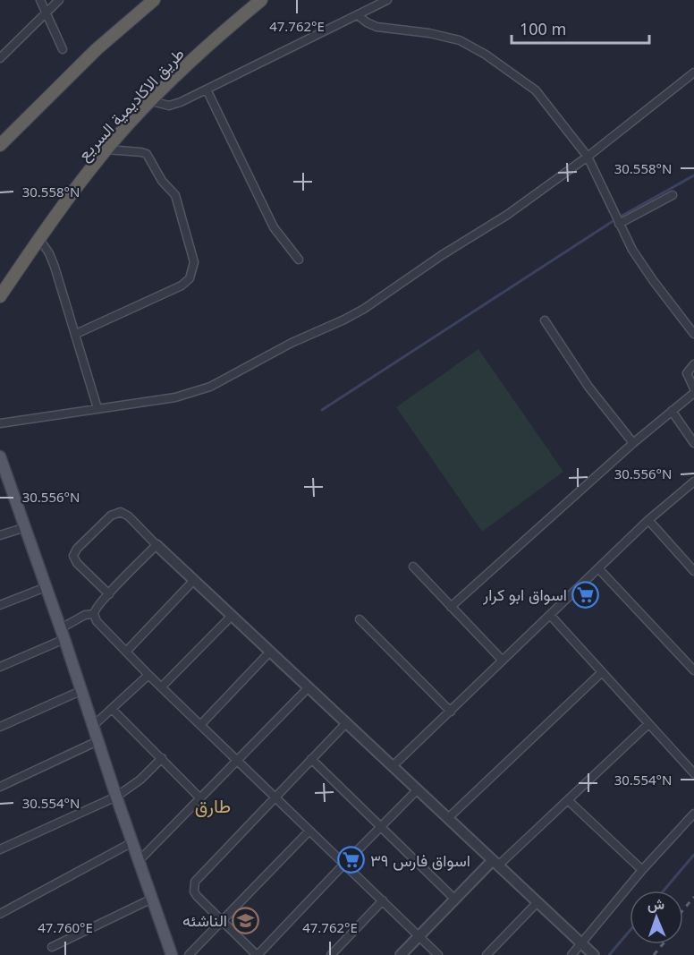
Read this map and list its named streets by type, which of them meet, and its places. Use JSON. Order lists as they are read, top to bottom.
{
  "streets": {
    "highway": ["طريق الاكاديمية السريع"]
  },
  "districts": ["طارق"],
  "places": {
    "supermarket": ["اسواق ابو كرار", "اسواق فارس ٣٩"],
    "school or university": ["الناشئه"]
  },
  "scale_bar": "100 m",
  "north": "top",
  "coordinates": [
    "47.762°E",
    "30.558°N",
    "30.556°N",
    "30.554°N",
    "47.760°E"
  ]
}
